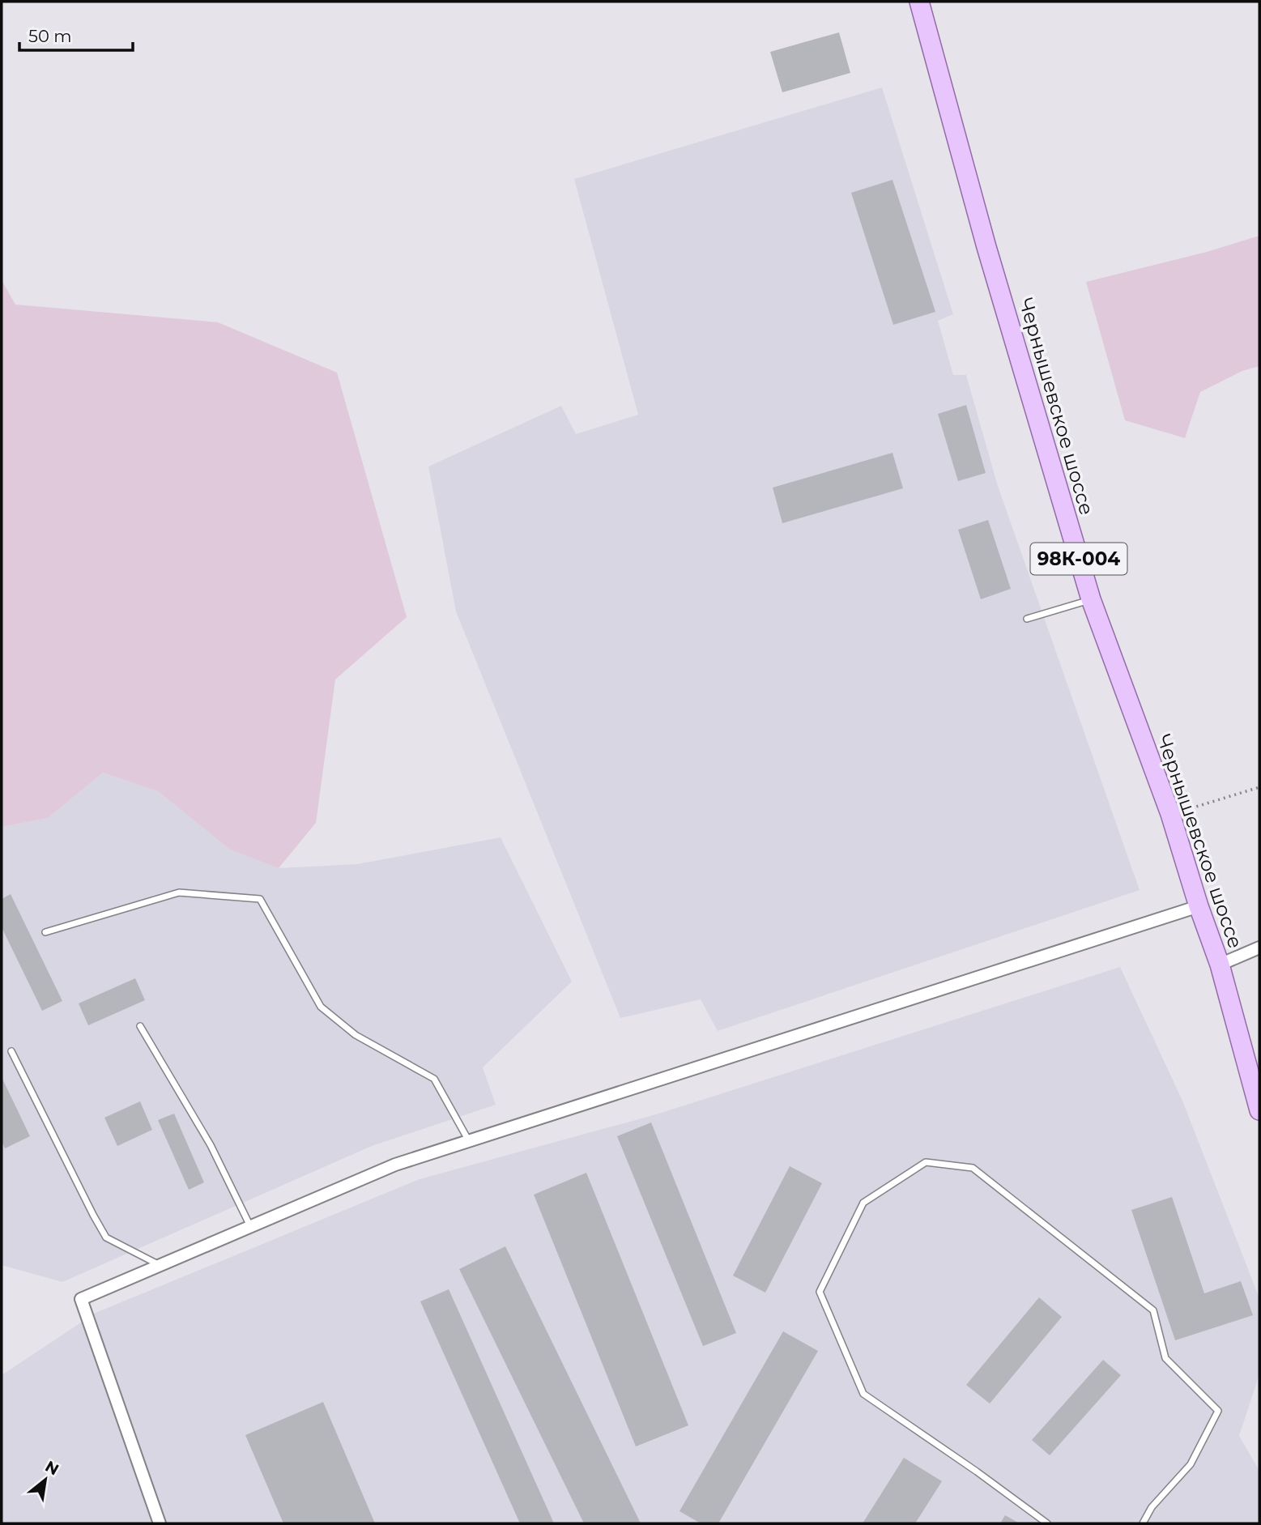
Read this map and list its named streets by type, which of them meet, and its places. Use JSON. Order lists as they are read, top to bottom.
{
  "streets": {
    "main road": ["Чернышевское шоссе", "98К-004"]
  },
  "scale_bar": "50 m",
  "north": "top right"
}
